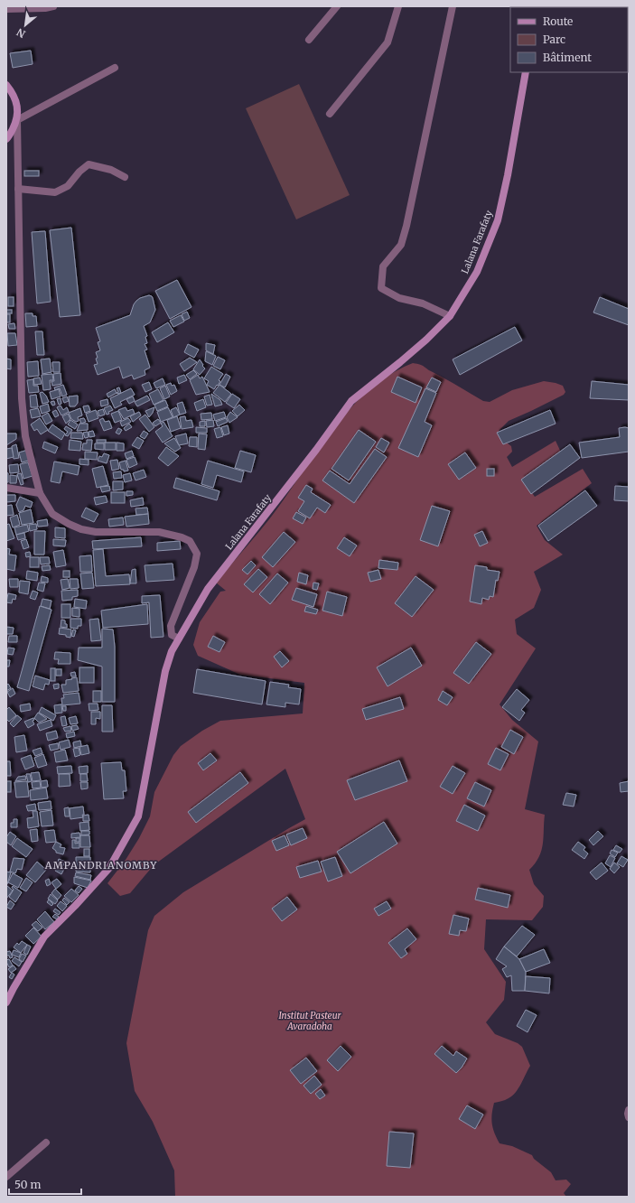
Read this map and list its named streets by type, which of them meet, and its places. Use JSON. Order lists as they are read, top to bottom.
{
  "streets": {
    "main road": ["Lalana Farafaty"]
  },
  "districts": ["AMPANDRIANOMBY"],
  "parks": ["Institut Pasteur Avaradoha"],
  "legend": ["Route", "Parc", "Bâtiment"],
  "scale_bar": "50 m",
  "north": "bottom left"
}
